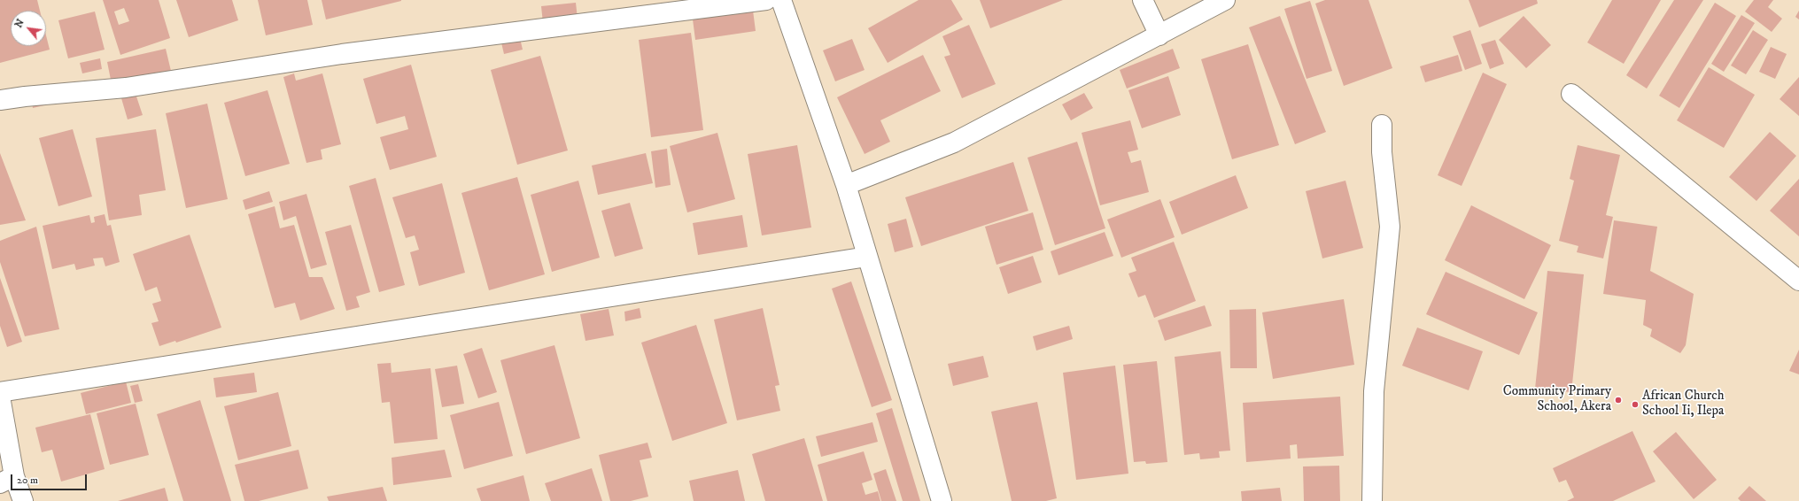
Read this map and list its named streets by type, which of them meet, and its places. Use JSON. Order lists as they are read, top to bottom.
{
  "places": ["Community Primary School, Akera", "African Church School Ii, Ilepa"],
  "scale_bar": "20 m",
  "north": "top left"
}
